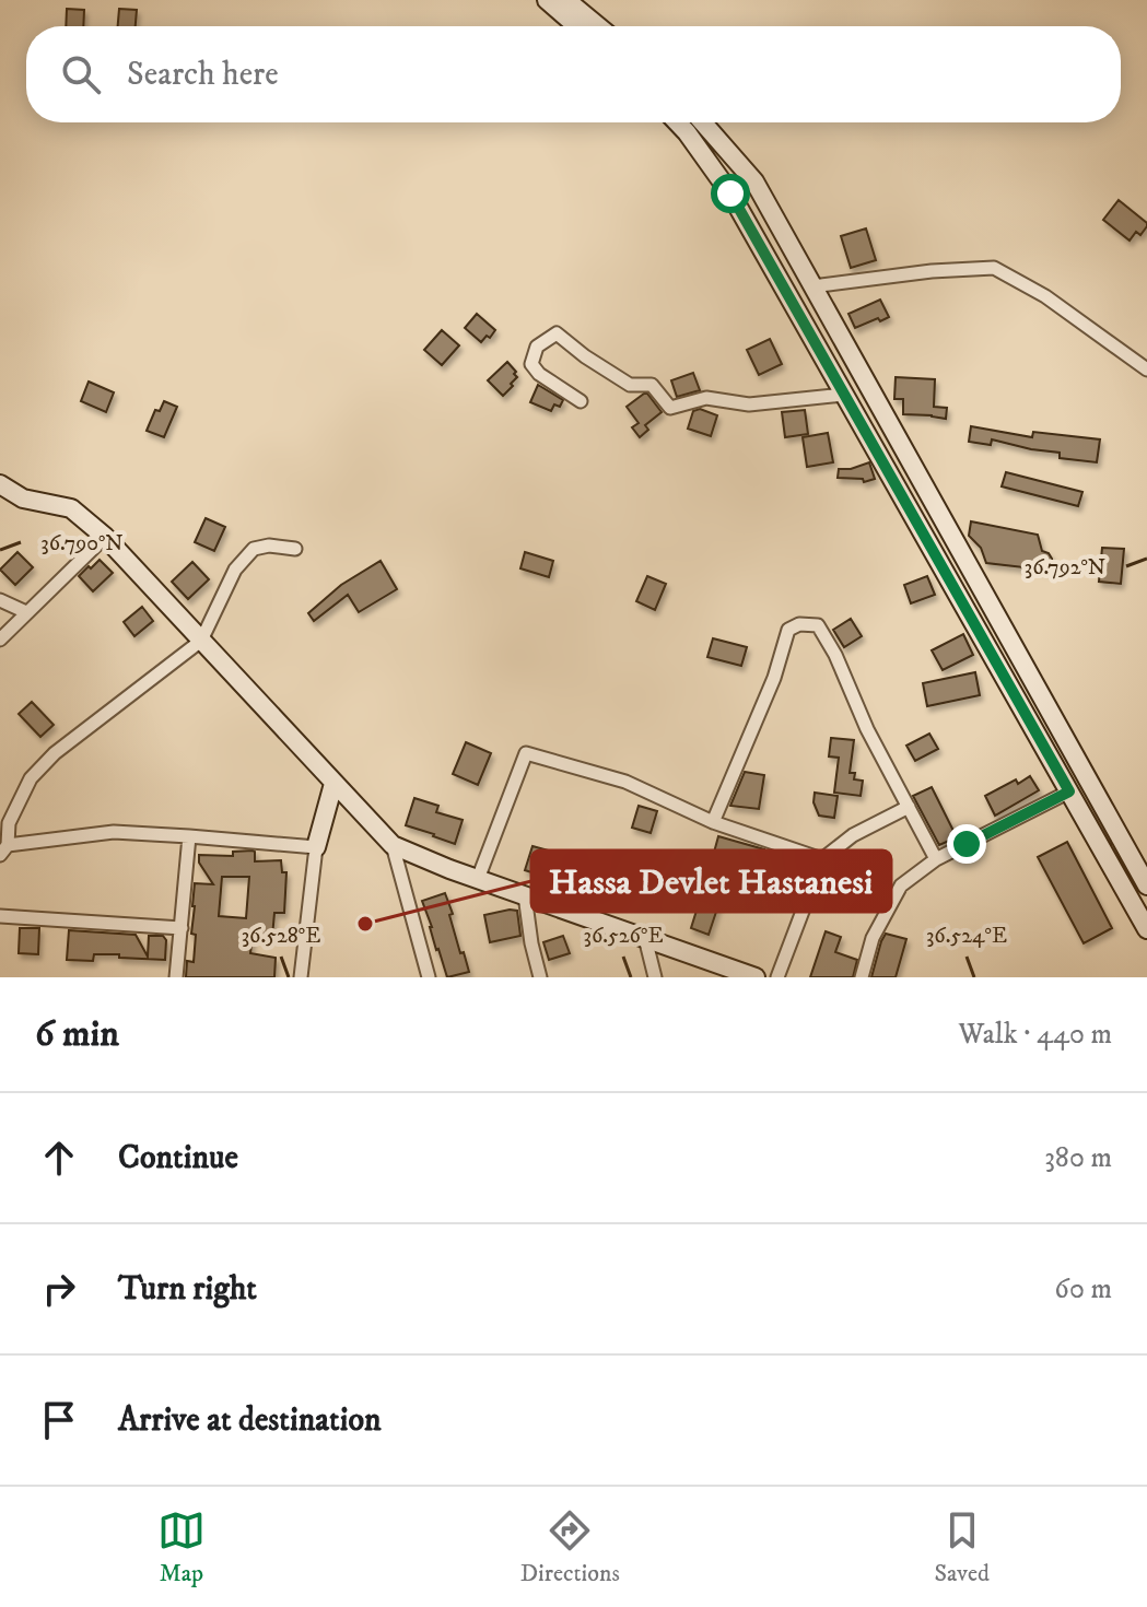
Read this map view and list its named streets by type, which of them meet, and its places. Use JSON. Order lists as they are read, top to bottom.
{
  "places": ["Hassa Devlet Hastanesi"],
  "page": {
    "search": "Search here",
    "heading": ["6 min", "Walk · 440 m"],
    "list": [
      ["Continue", "380 m"],
      ["Turn right", "60 m"],
      "Arrive at destination"
    ],
    "nav": ["Map", "Directions", "Saved"]
  },
  "coordinates": [
    "36.790°N",
    "36.792°N",
    "36.528°E",
    "36.526°E",
    "36.524°E"
  ]
}
